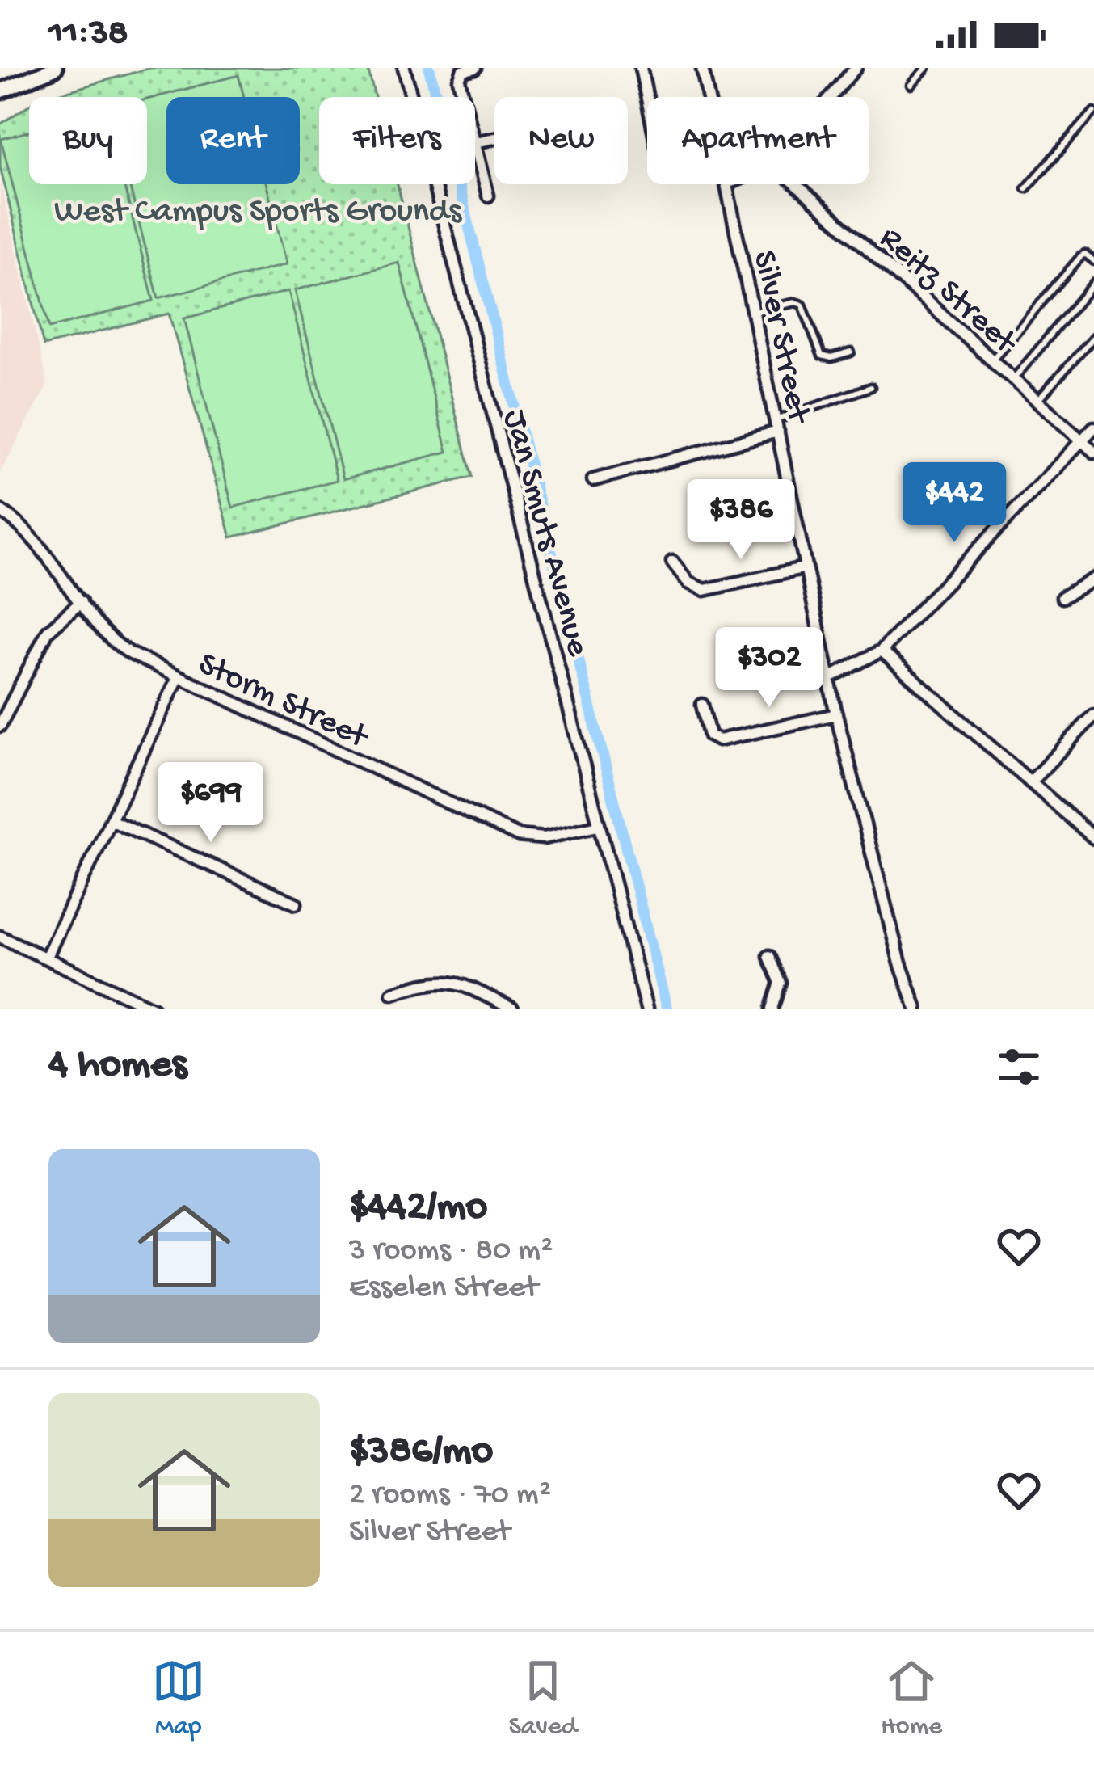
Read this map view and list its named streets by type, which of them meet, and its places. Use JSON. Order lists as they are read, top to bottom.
{
  "streets": {
    "street": [
      "Reitz Street",
      "Silver Street",
      "Jan Smuts Avenue",
      "Storm Street"
    ]
  },
  "crossings": [
    ["Jan Smuts Avenue", "Storm Street"]
  ],
  "parks": ["West Campus Sports Grounds"],
  "page": {
    "status": "11:38",
    "chip": [
      "Buy",
      "Rent",
      "Filters",
      "New",
      "Apartment"
    ],
    "price": [
      "$442",
      "$386",
      "$302",
      "$699"
    ],
    "heading": "4 homes",
    "list": [
      {
        "name": "$442/mo",
        "note": "3 rooms · 80 m² · Esselen Street"
      },
      {
        "name": "$386/mo",
        "note": "2 rooms · 70 m² · Silver Street"
      }
    ],
    "tabs": ["Map", "Saved", "Home"]
  }
}
